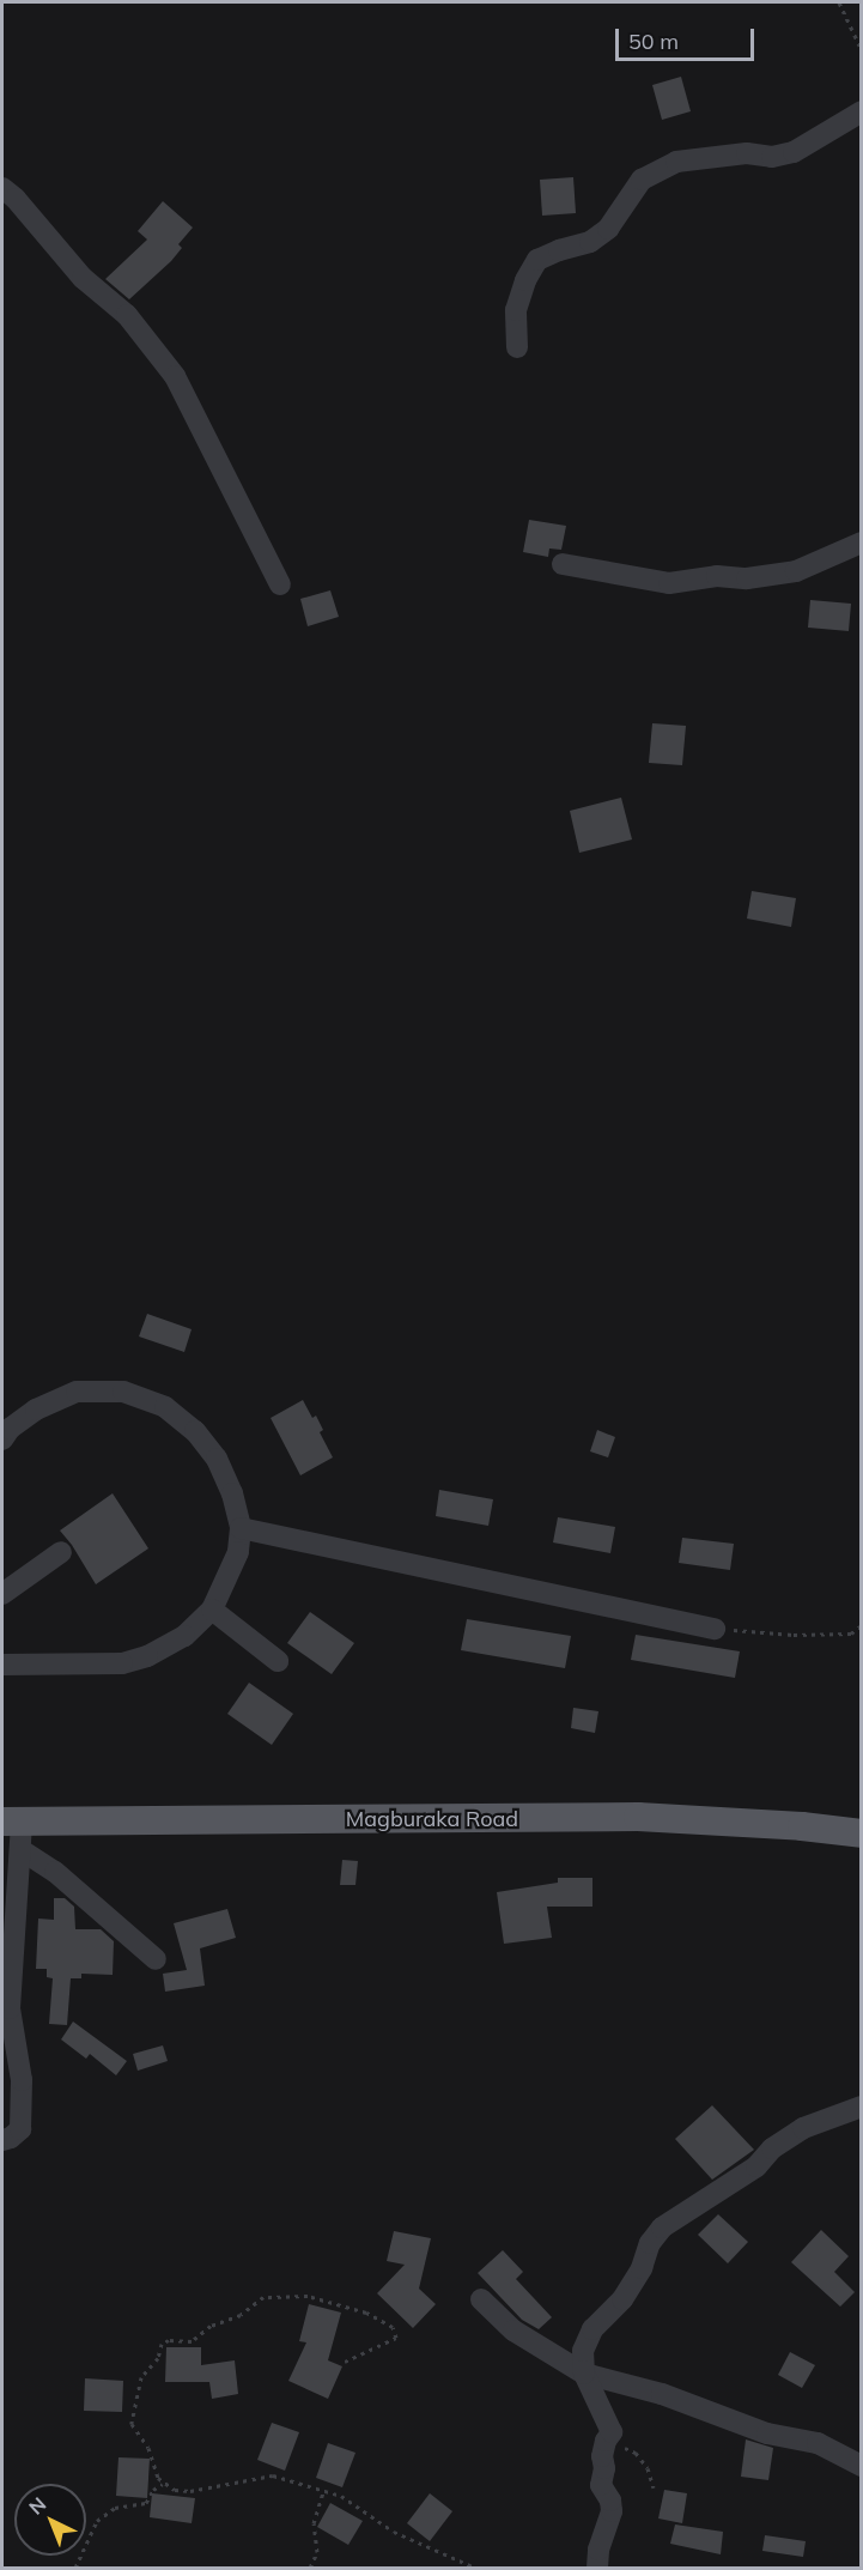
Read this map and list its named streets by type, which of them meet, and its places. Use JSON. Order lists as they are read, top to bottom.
{
  "streets": {
    "main road": ["Magburaka Road"]
  },
  "scale_bar": "50 m",
  "north": "top left"
}
